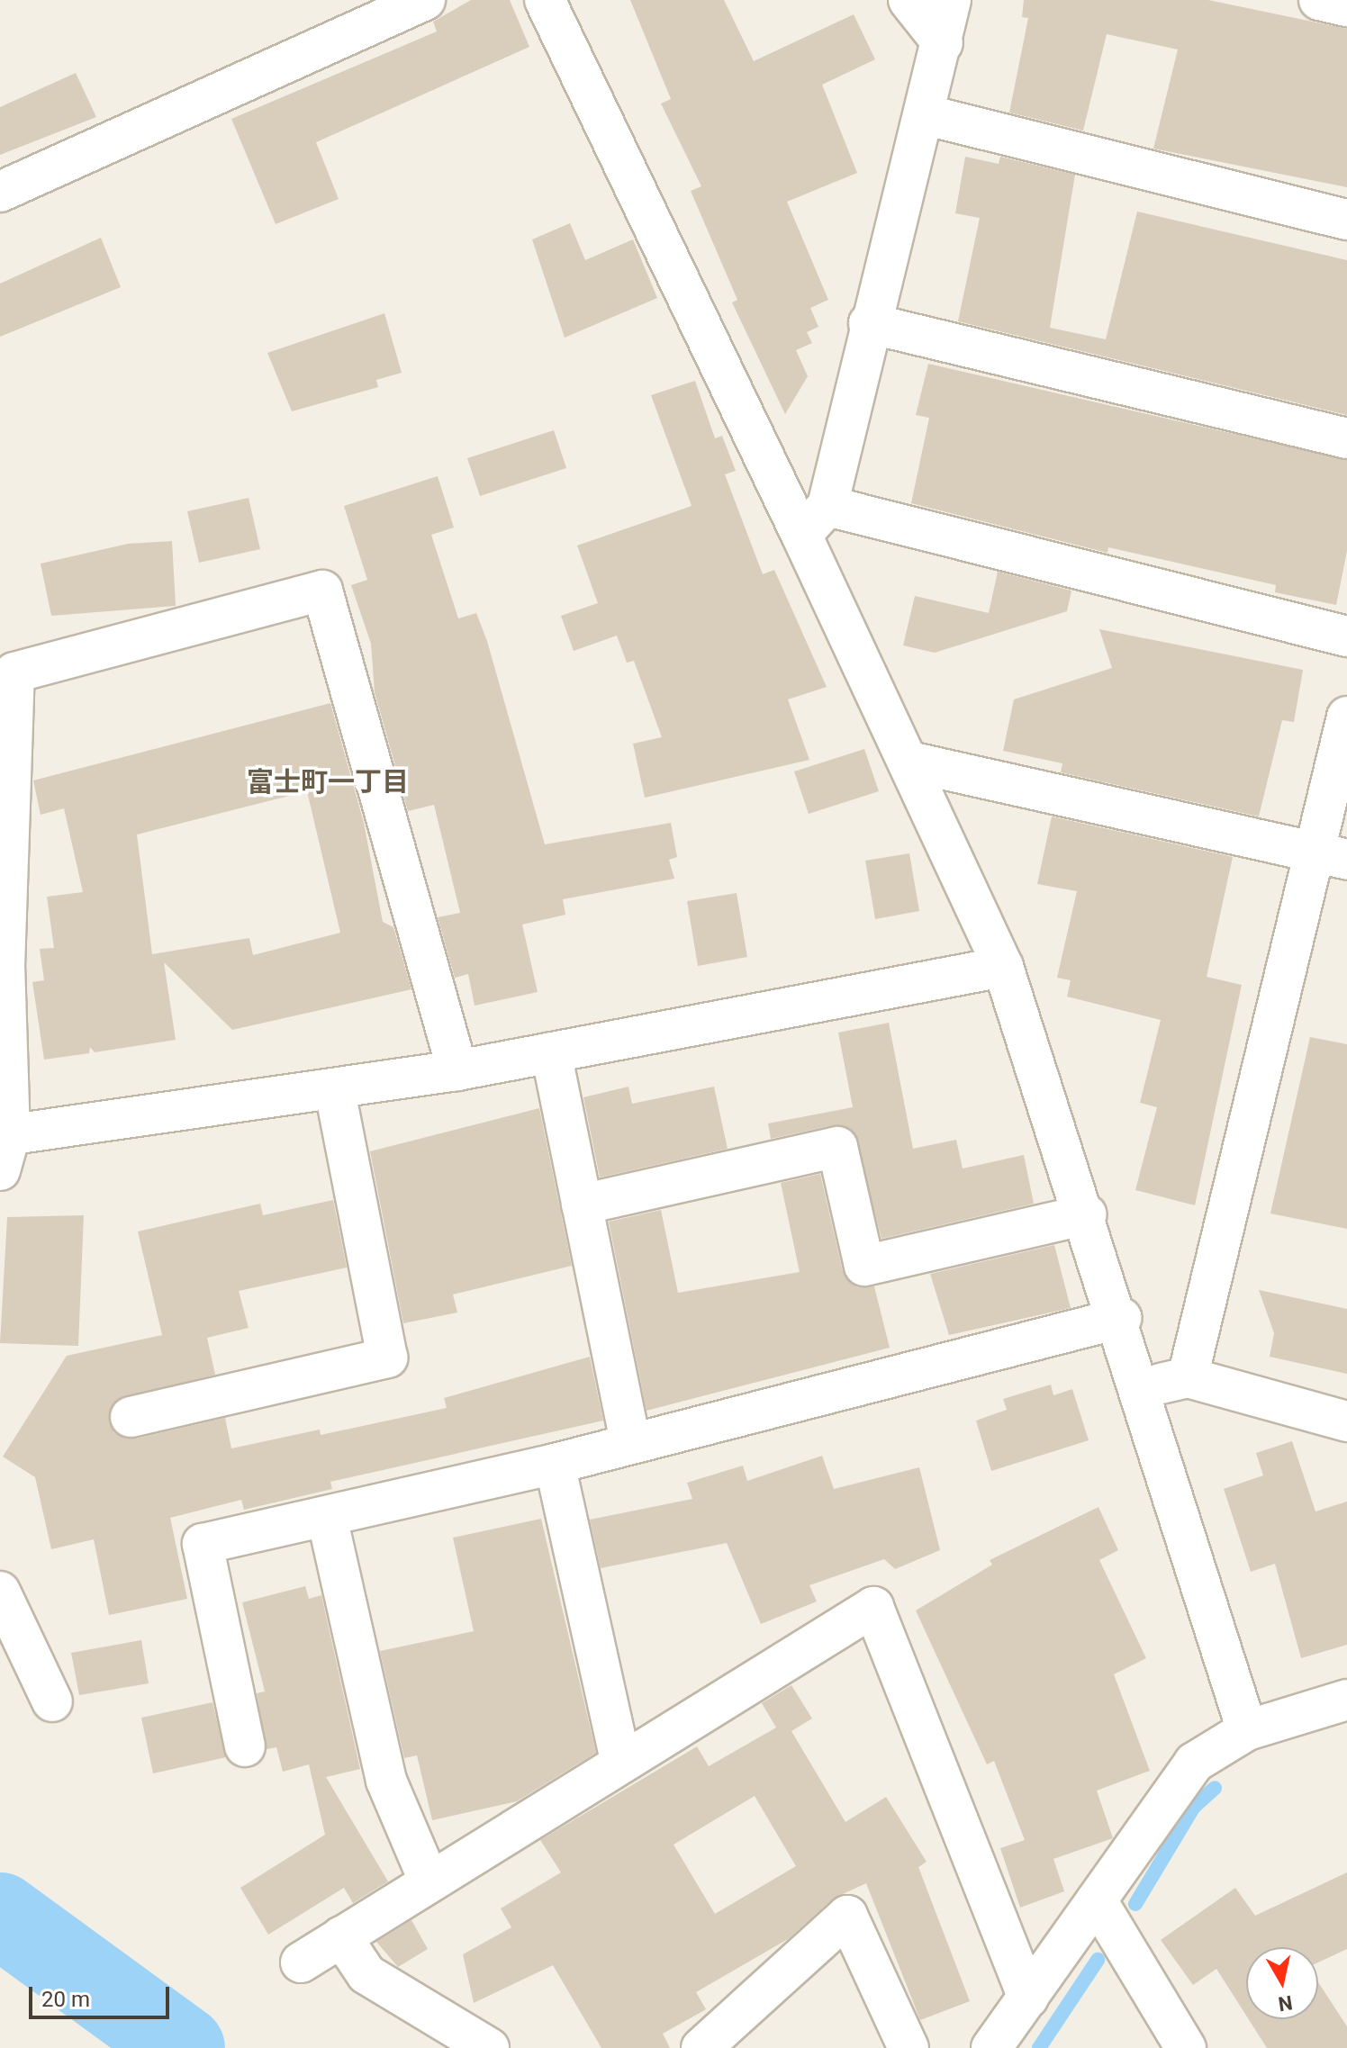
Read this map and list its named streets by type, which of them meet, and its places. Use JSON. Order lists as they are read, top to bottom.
{
  "districts": ["富士町一丁目"],
  "scale_bar": "20 m",
  "north": "bottom"
}
